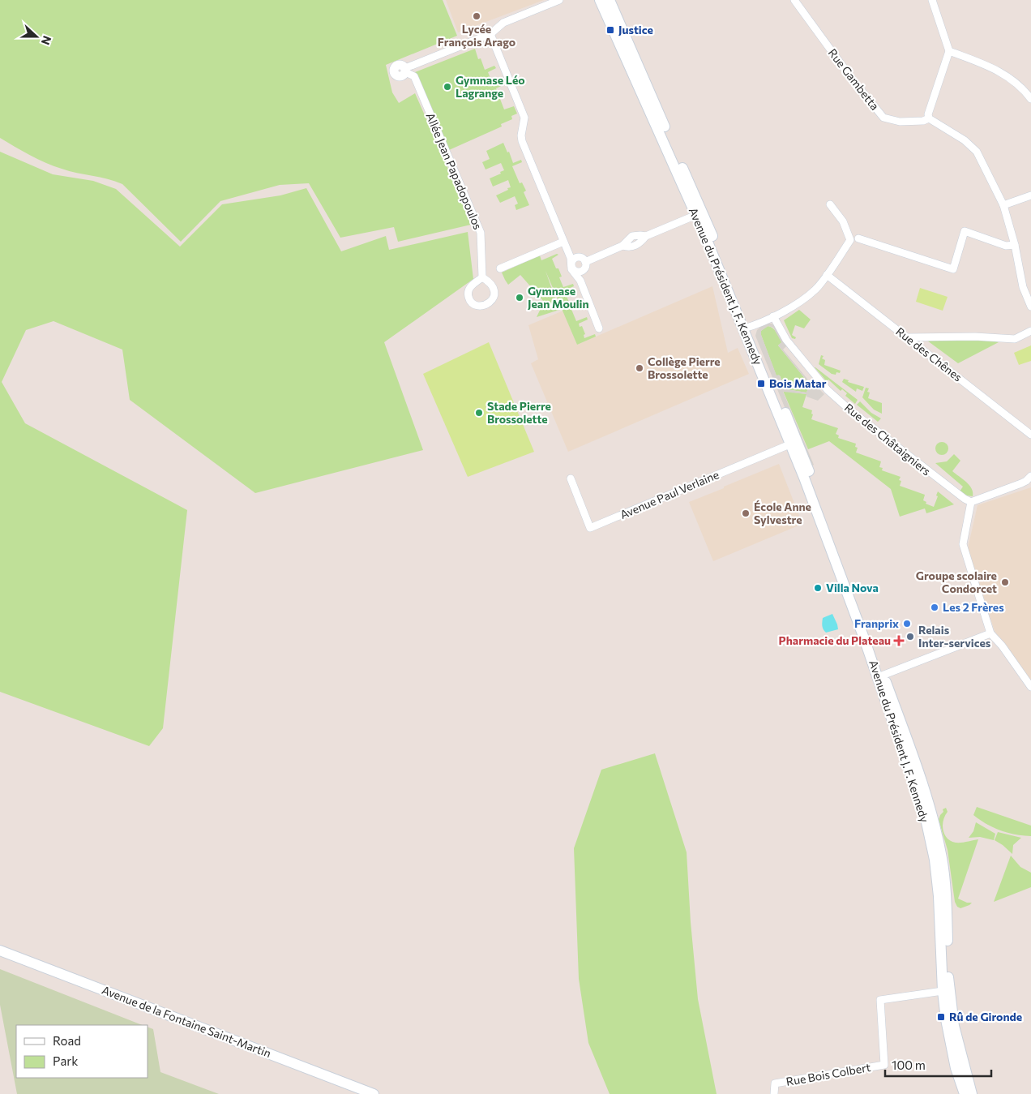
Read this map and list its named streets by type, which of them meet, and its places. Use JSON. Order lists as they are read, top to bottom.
{
  "streets": {
    "main road": ["Avenue du Président J. F. Kennedy", "Avenue de la Fontaine Saint-Martin"],
    "street": [
      "Rue Gambetta",
      "Allée Jean Papadopoulos",
      "Rue des Chênes",
      "Rue des Châtaigniers",
      "Avenue Paul Verlaine",
      "Rue Bois Colbert"
    ]
  },
  "crossings": [
    ["Avenue du Président J. F. Kennedy", "Avenue Paul Verlaine"],
    ["Avenue du Président J. F. Kennedy", "Rue Bois Colbert"]
  ],
  "places": {
    "other": [
      "Lycée François Arago",
      "Gymnase Léo Lagrange",
      "Gymnase Jean Moulin",
      "Collège Pierre Brossolette",
      "Stade Pierre Brossolette",
      "École Anne Sylvestre",
      "Groupe scolaire Condorcet",
      "Villa Nova",
      "Les 2 Frères",
      "Franprix",
      "Relais Inter-services"
    ],
    "transit": ["Justice", "Bois Matar", "Rû de Gironde"],
    "health": ["Pharmacie du Plateau"]
  },
  "legend": ["Road", "Park"],
  "scale_bar": "100 m",
  "north": "right"
}
